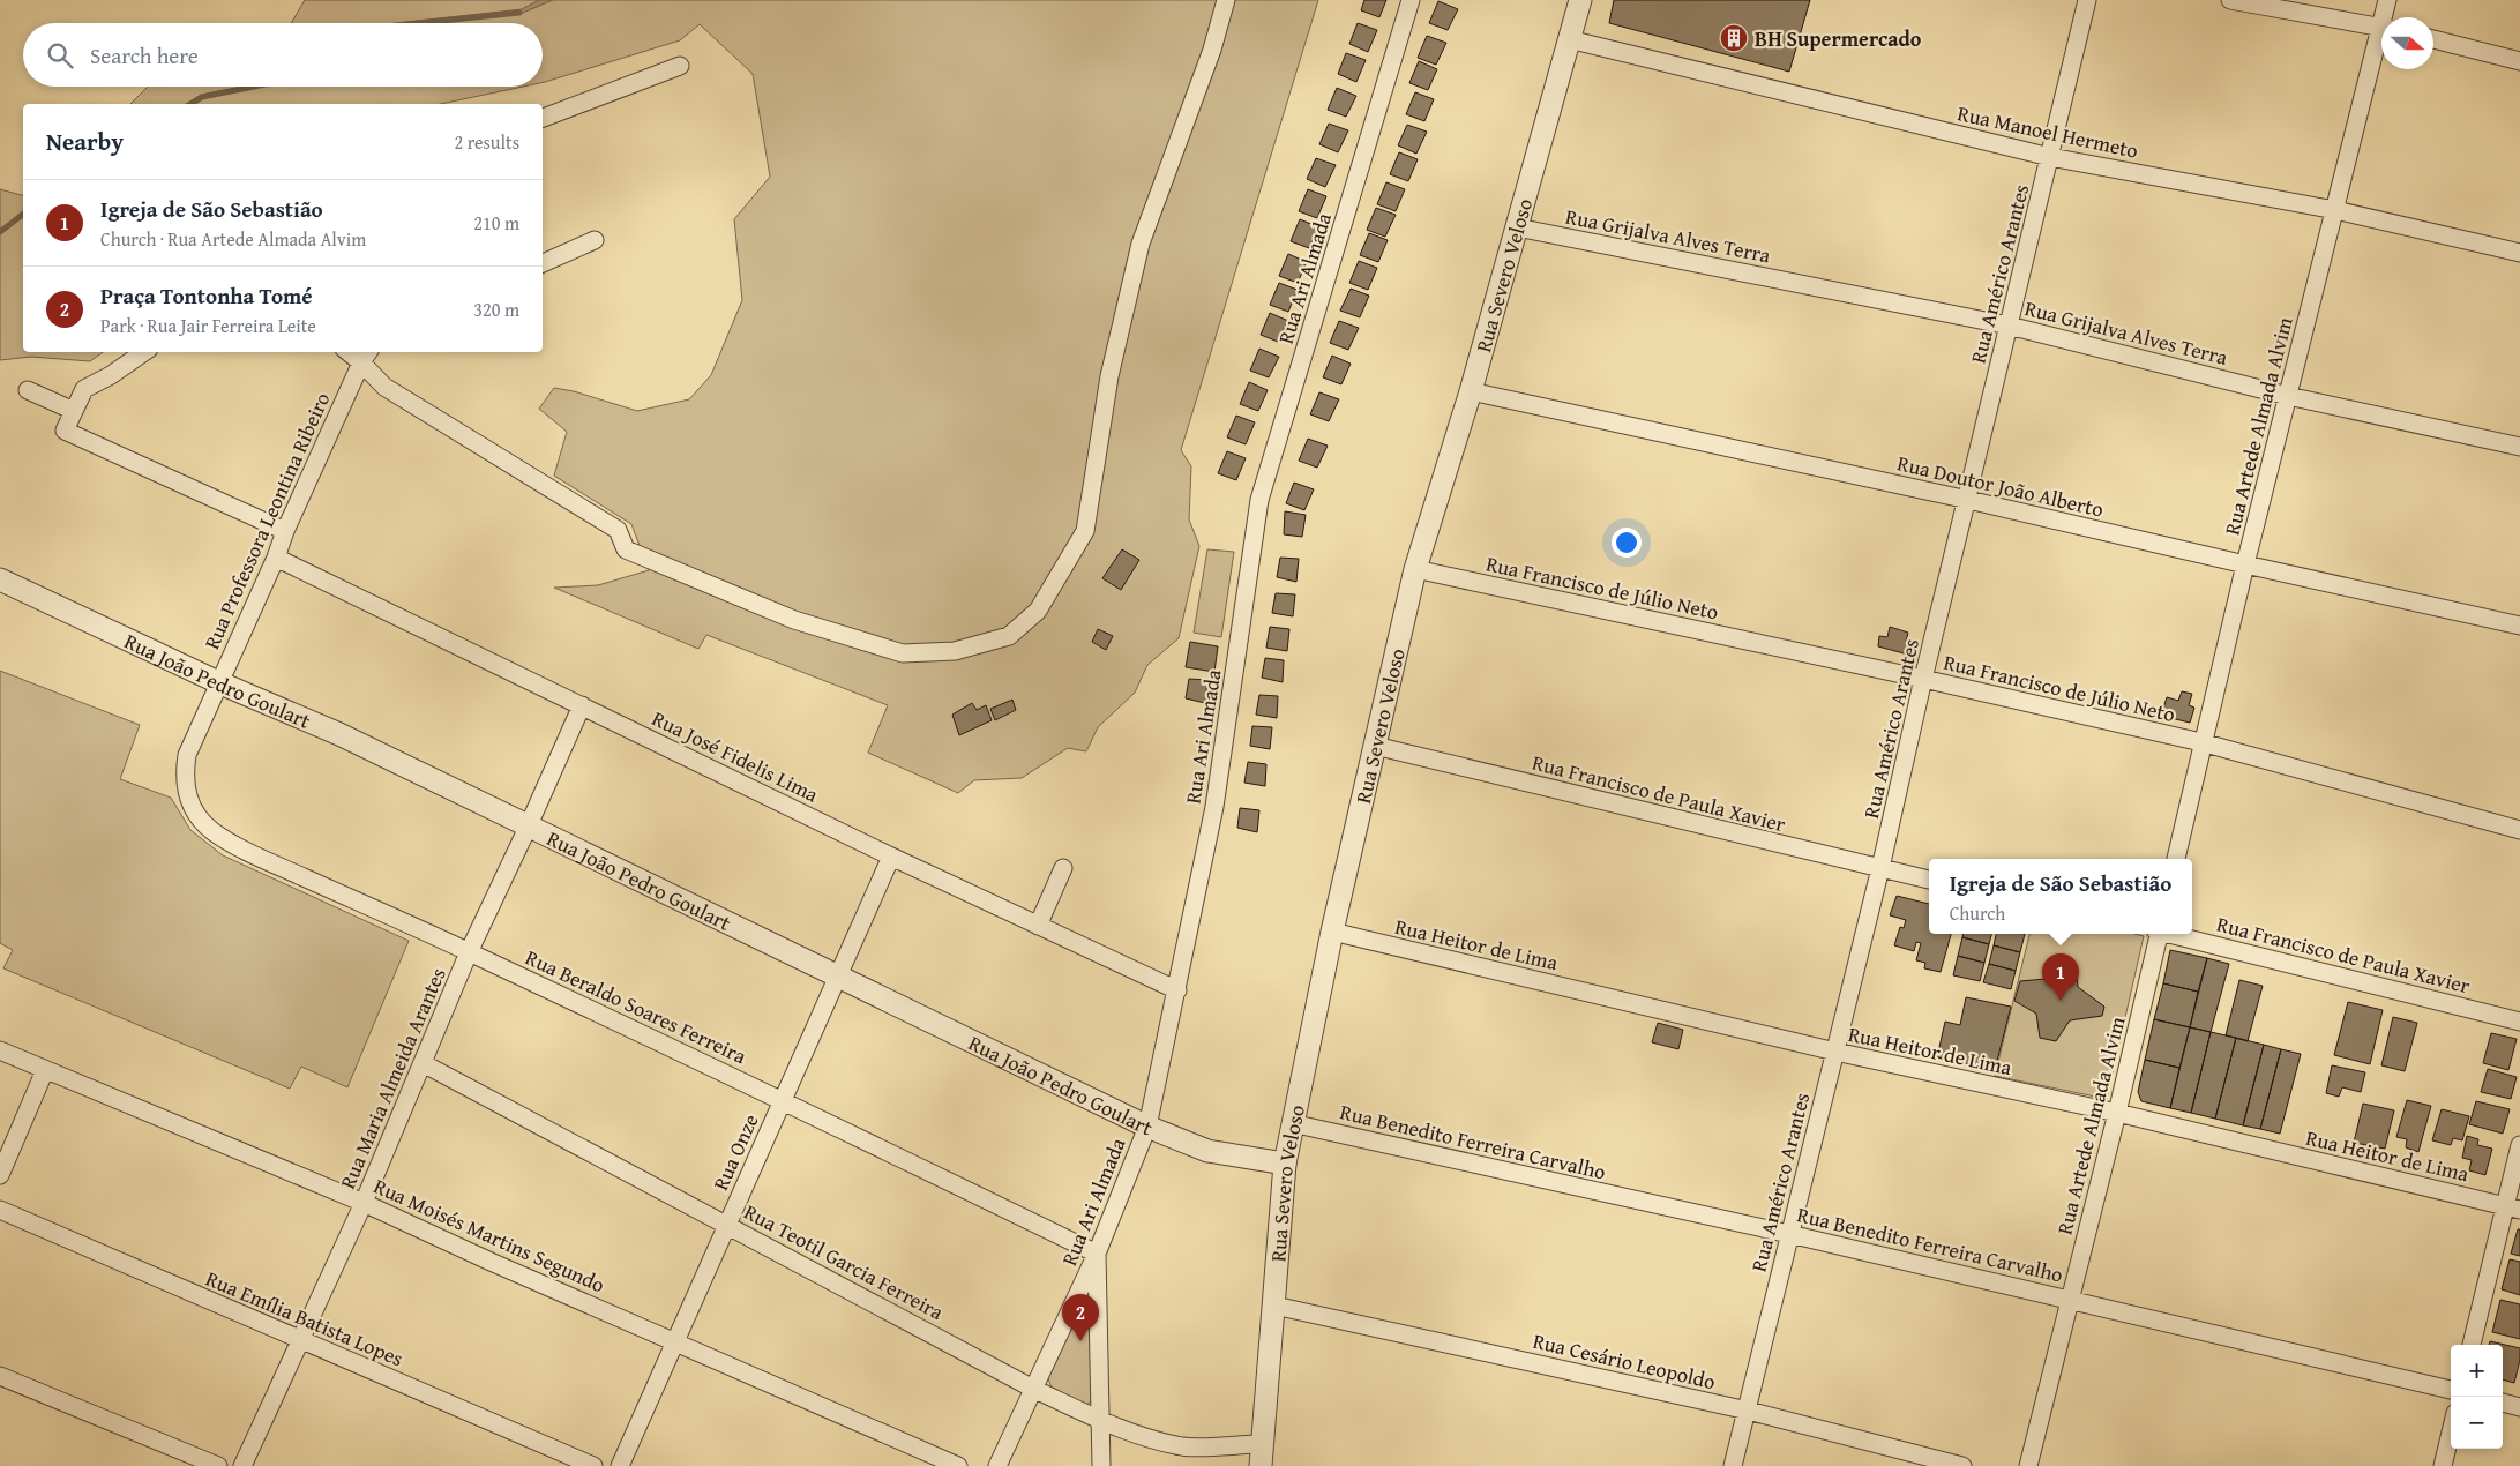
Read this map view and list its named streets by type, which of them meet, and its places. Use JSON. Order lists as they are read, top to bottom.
{
  "streets": {
    "street": [
      "Rua Manoel Hermeto",
      "Rua Grijalva Alves Terra",
      "Rua Severo Veloso",
      "Rua Américo Arantes",
      "Rua Ari Almada",
      "Rua Artede Almada Alvim",
      "Rua Doutor João Alberto",
      "Rua Professora Leontina Ribeiro",
      "Rua Francisco de Júlio Neto",
      "Rua João Pedro Goulart",
      "Rua José Fidelis Lima",
      "Rua Francisco de Paula Xavier",
      "Rua Heitor de Lima",
      "Rua Beraldo Soares Ferreira",
      "Rua Maria Almeida Arantes",
      "Rua Benedito Ferreira Carvalho",
      "Rua Onze",
      "Rua Moisés Martins Segundo",
      "Rua Teotil Garcia Ferreira",
      "Rua Emília Batista Lopes",
      "Rua Cesário Leopoldo"
    ]
  },
  "crossings": [
    ["Rua Manoel Hermeto", "Rua Severo Veloso"],
    ["Rua Manoel Hermeto", "Rua Américo Arantes"],
    ["Rua Manoel Hermeto", "Rua Artede Almada Alvim"],
    ["Rua Grijalva Alves Terra", "Rua Severo Veloso"],
    ["Rua Grijalva Alves Terra", "Rua Américo Arantes"],
    ["Rua Grijalva Alves Terra", "Rua Artede Almada Alvim"],
    ["Rua Severo Veloso", "Rua Doutor João Alberto"],
    ["Rua Severo Veloso", "Rua Francisco de Júlio Neto"],
    ["Rua Severo Veloso", "Rua João Pedro Goulart"],
    ["Rua Severo Veloso", "Rua Francisco de Paula Xavier"],
    ["Rua Severo Veloso", "Rua Heitor de Lima"],
    ["Rua Severo Veloso", "Rua Benedito Ferreira Carvalho"],
    ["Rua Severo Veloso", "Rua Teotil Garcia Ferreira"],
    ["Rua Severo Veloso", "Rua Cesário Leopoldo"],
    ["Rua Américo Arantes", "Rua Doutor João Alberto"],
    ["Rua Américo Arantes", "Rua Francisco de Júlio Neto"],
    ["Rua Américo Arantes", "Rua Francisco de Paula Xavier"],
    ["Rua Américo Arantes", "Rua Heitor de Lima"],
    ["Rua Américo Arantes", "Rua Benedito Ferreira Carvalho"],
    ["Rua Américo Arantes", "Rua Cesário Leopoldo"],
    ["Rua Ari Almada", "Rua João Pedro Goulart"],
    ["Rua Ari Almada", "Rua José Fidelis Lima"],
    ["Rua Ari Almada", "Rua Beraldo Soares Ferreira"],
    ["Rua Ari Almada", "Rua Teotil Garcia Ferreira"],
    ["Rua Artede Almada Alvim", "Rua Doutor João Alberto"],
    ["Rua Artede Almada Alvim", "Rua Francisco de Júlio Neto"],
    ["Rua Artede Almada Alvim", "Rua Heitor de Lima"],
    ["Rua Artede Almada Alvim", "Rua Benedito Ferreira Carvalho"],
    ["Rua Professora Leontina Ribeiro", "Rua João Pedro Goulart"],
    ["Rua Professora Leontina Ribeiro", "Rua José Fidelis Lima"],
    ["Rua Professora Leontina Ribeiro", "Rua Beraldo Soares Ferreira"],
    ["Rua João Pedro Goulart", "Rua Maria Almeida Arantes"],
    ["Rua João Pedro Goulart", "Rua Onze"],
    ["Rua José Fidelis Lima", "Rua Maria Almeida Arantes"],
    ["Rua José Fidelis Lima", "Rua Onze"],
    ["Rua Beraldo Soares Ferreira", "Rua Maria Almeida Arantes"],
    ["Rua Beraldo Soares Ferreira", "Rua Onze"],
    ["Rua Maria Almeida Arantes", "Rua Moisés Martins Segundo"],
    ["Rua Maria Almeida Arantes", "Rua Teotil Garcia Ferreira"],
    ["Rua Maria Almeida Arantes", "Rua Emília Batista Lopes"],
    ["Rua Onze", "Rua Moisés Martins Segundo"],
    ["Rua Onze", "Rua Teotil Garcia Ferreira"]
  ],
  "places": {
    "building": ["BH Supermercado"]
  },
  "north": "right",
  "page": {
    "search": "Search here",
    "heading": ["Nearby", "2 results"],
    "list": [
      {
        "mark": "1",
        "name": "Igreja de São Sebastião",
        "note": "Church · Rua Artede Almada Alvim",
        "value": "210 m"
      },
      {
        "mark": "2",
        "name": "Praça Tontonha Tomé",
        "note": "Park · Rua Jair Ferreira Leite",
        "value": "320 m"
      }
    ],
    "popup": ["Igreja de São Sebastião", "Church"],
    "pins": ["1", "2"],
    "map_buttons": ["+", "−"]
  }
}
